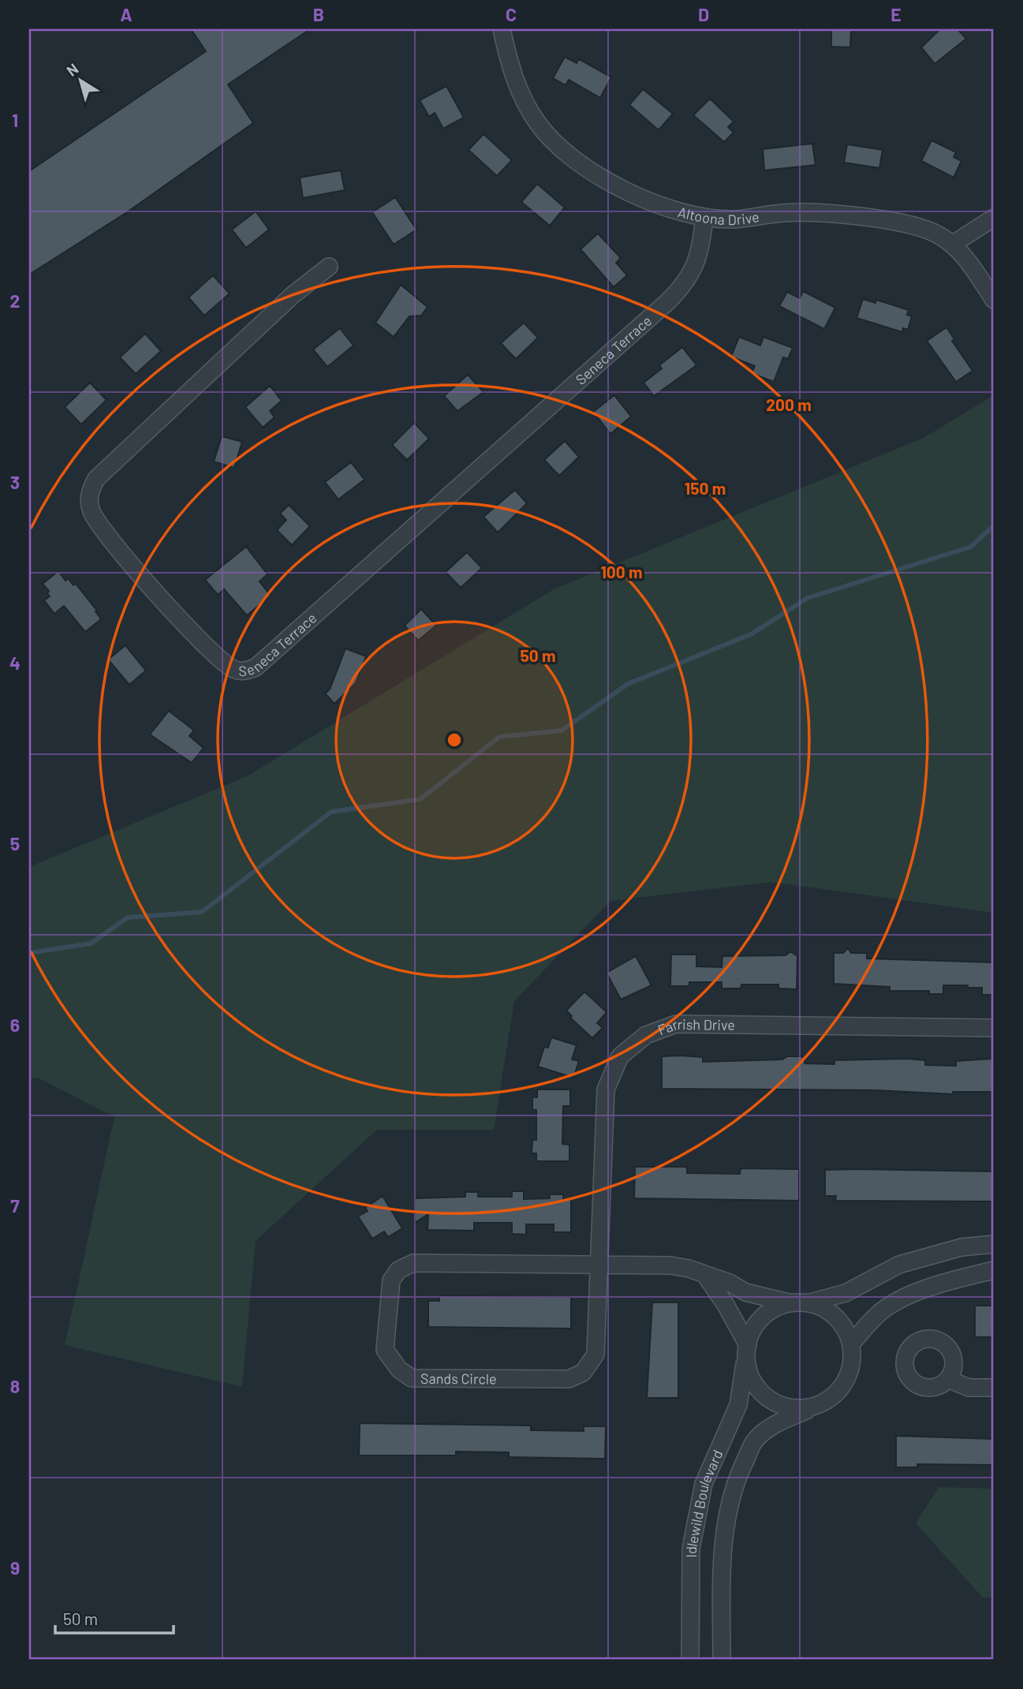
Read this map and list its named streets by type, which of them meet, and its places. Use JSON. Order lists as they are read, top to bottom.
{
  "streets": {
    "street": [
      "Altoona Drive",
      "Seneca Terrace",
      "Farrish Drive",
      "Sands Circle",
      "Idlewild Boulevard"
    ]
  },
  "crossings": [
    ["Altoona Drive", "Seneca Terrace"],
    ["Farrish Drive", "Sands Circle"],
    ["Sands Circle", "Idlewild Boulevard"]
  ],
  "scale_bar": "50 m",
  "north": "top left",
  "grid": {
    "columns": [
      "A",
      "B",
      "C",
      "D",
      "E"
    ],
    "rows": [
      "1",
      "2",
      "3",
      "4",
      "5",
      "6",
      "7",
      "8",
      "9"
    ]
  },
  "rings": [
    "200 m",
    "150 m",
    "100 m",
    "50 m"
  ]
}
